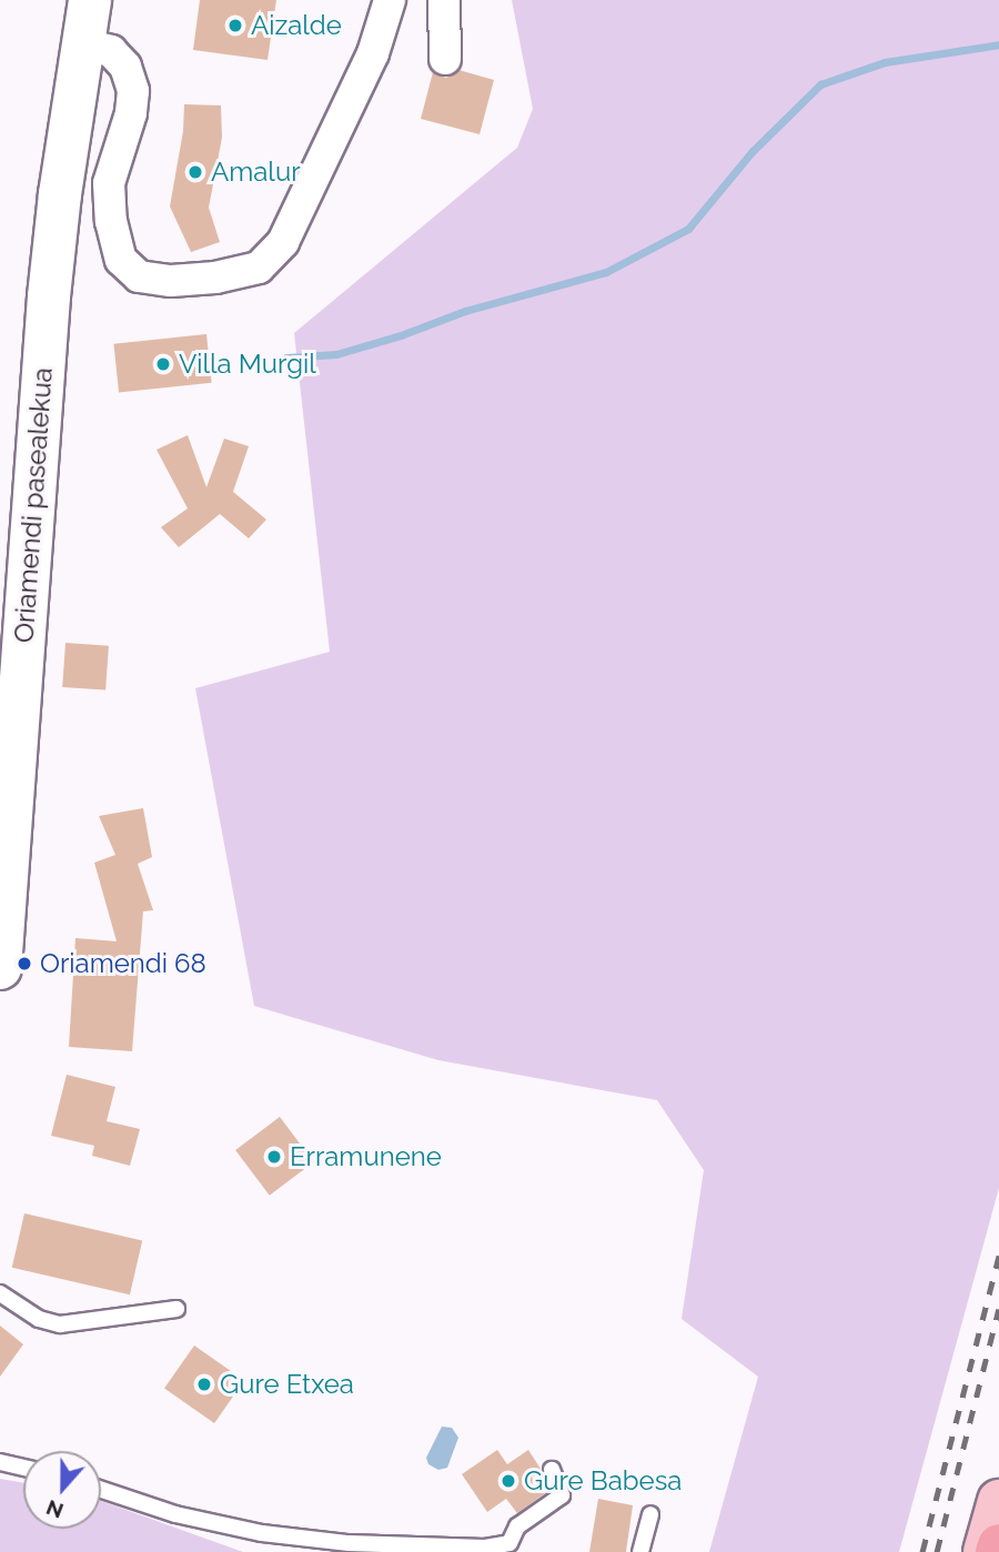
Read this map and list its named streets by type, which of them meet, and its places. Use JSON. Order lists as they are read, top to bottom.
{
  "streets": {
    "street": ["Oriamendi pasealekua"]
  },
  "places": [
    "Aizalde",
    "Amalur",
    "Villa Murgil",
    "Oriamendi 68",
    "Erramunene",
    "Gure Etxea",
    "Gure Babesa"
  ],
  "north": "bottom"
}
